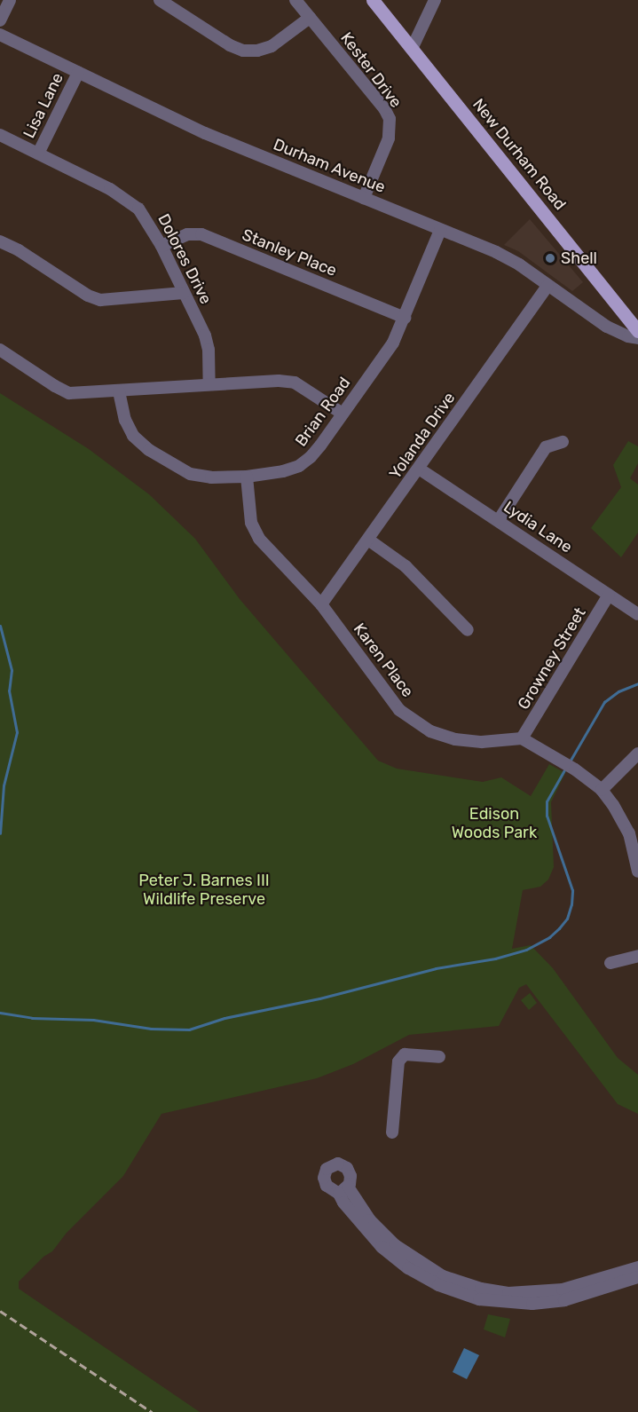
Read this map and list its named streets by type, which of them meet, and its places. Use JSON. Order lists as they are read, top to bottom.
{
  "streets": {
    "main road": ["New Durham Road"],
    "street": [
      "Kester Drive",
      "Lisa Lane",
      "Durham Avenue",
      "Stanley Place",
      "Dolores Drive",
      "Brian Road",
      "Yolanda Drive",
      "Lydia Lane",
      "Growney Street",
      "Karen Place"
    ]
  },
  "crossings": [
    ["Kester Drive", "Durham Avenue"],
    ["Lisa Lane", "Durham Avenue"],
    ["Lisa Lane", "Dolores Drive"],
    ["Durham Avenue", "Brian Road"],
    ["Durham Avenue", "Yolanda Drive"],
    ["Stanley Place", "Dolores Drive"],
    ["Stanley Place", "Brian Road"],
    ["Brian Road", "Karen Place"],
    ["Yolanda Drive", "Lydia Lane"],
    ["Yolanda Drive", "Karen Place"],
    ["Lydia Lane", "Growney Street"],
    ["Growney Street", "Karen Place"]
  ],
  "parks": ["Edison Woods Park", "Peter J. Barnes III Wildlife Preserve"],
  "places": ["Shell"]
}
